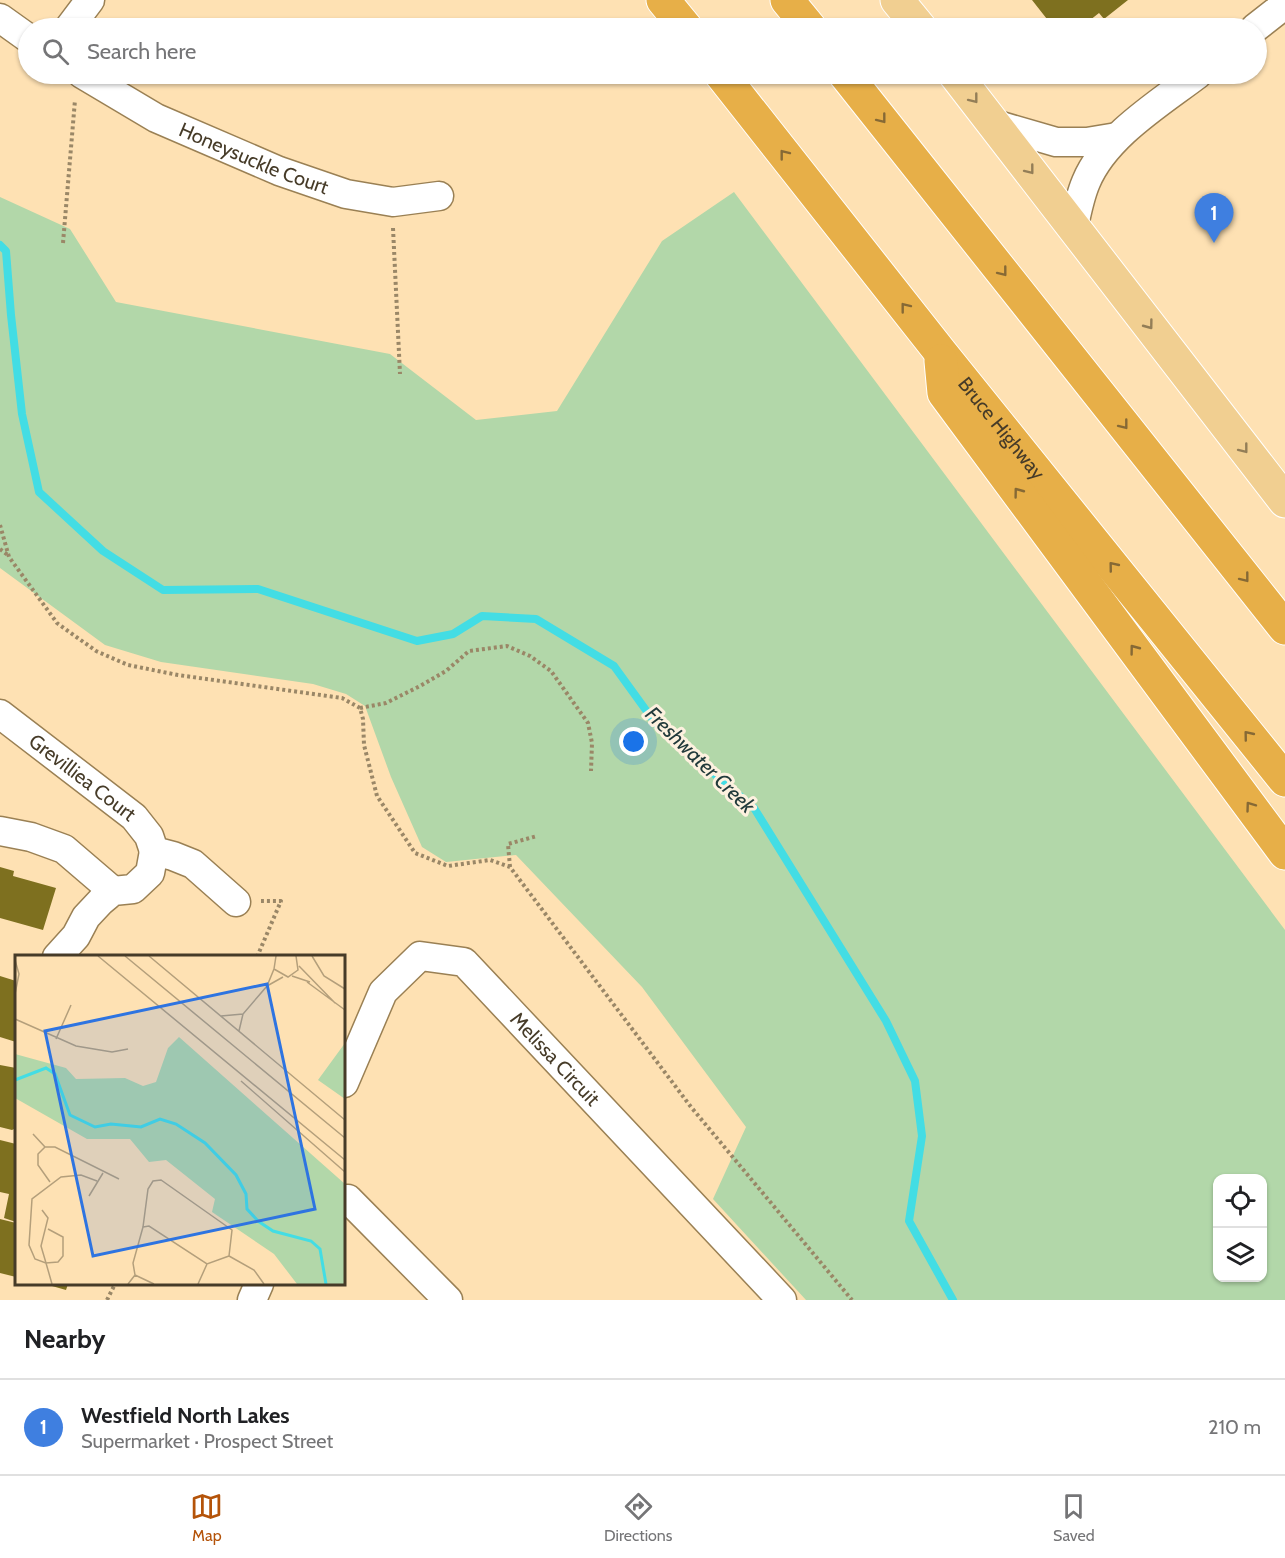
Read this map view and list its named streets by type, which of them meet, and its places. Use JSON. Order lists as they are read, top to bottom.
{
  "streets": {
    "highway": ["Bruce Highway"],
    "street": ["Honeysuckle Court", "Grevilliea Court", "Melissa Circuit"]
  },
  "water": ["Freshwater Creek"],
  "page": {
    "search": "Search here",
    "pins": "1",
    "heading": "Nearby",
    "list": [
      {
        "mark": "1",
        "name": "Westfield North Lakes",
        "note": "Supermarket · Prospect Street",
        "value": "210 m"
      }
    ],
    "nav": ["Map", "Directions", "Saved"]
  }
}
